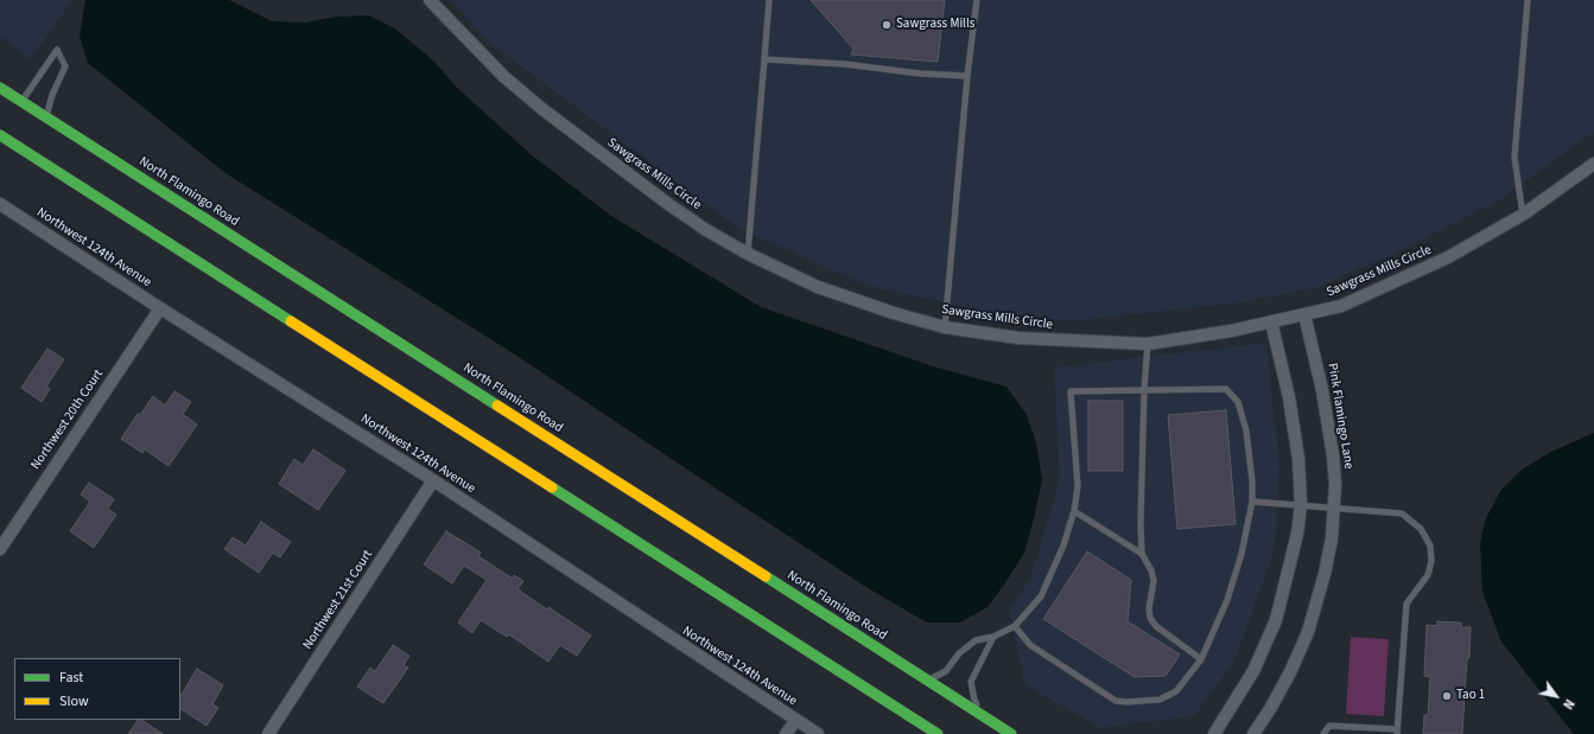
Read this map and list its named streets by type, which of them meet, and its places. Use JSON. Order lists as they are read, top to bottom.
{
  "streets": {
    "highway": ["North Flamingo Road"],
    "street": [
      "Sawgrass Mills Circle",
      "Northwest 124th Avenue",
      "Pink Flamingo Lane",
      "Northwest 20th Court",
      "Northwest 21st Court"
    ]
  },
  "crossings": [
    ["Sawgrass Mills Circle", "Pink Flamingo Lane"],
    ["Northwest 124th Avenue", "Northwest 20th Court"],
    ["Northwest 124th Avenue", "Northwest 21st Court"]
  ],
  "places": ["Sawgrass Mills", "Tao 1"],
  "legend": ["Fast", "Slow"],
  "north": "bottom right"
}
